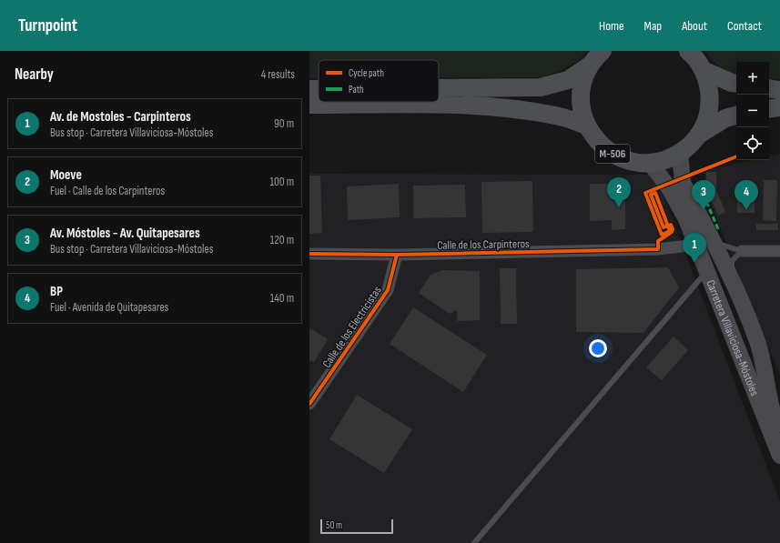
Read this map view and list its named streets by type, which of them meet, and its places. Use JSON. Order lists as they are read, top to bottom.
{
  "streets": {
    "main road": ["M-506", "Carretera Villaviciosa-Móstoles"],
    "street": ["Calle de los Carpinteros", "Calle de los Electricistas"]
  },
  "crossings": [
    ["Calle de los Carpinteros", "Calle de los Electricistas"],
    ["Calle de los Carpinteros", "Carretera Villaviciosa-Móstoles"]
  ],
  "legend": ["Cycle path", "Path"],
  "scale_bar": "50 m",
  "page": {
    "header": "Turnpoint",
    "nav": [
      "Home",
      "Map",
      "About",
      "Contact"
    ],
    "heading": ["Nearby", "4 results"],
    "map_buttons": ["+", "−"],
    "list": [
      {
        "mark": "1",
        "name": "Av. de Mostoles - Carpinteros",
        "note": "Bus stop · Carretera Villaviciosa-Móstoles",
        "value": "90 m"
      },
      {
        "mark": "2",
        "name": "Moeve",
        "note": "Fuel · Calle de los Carpinteros",
        "value": "100 m"
      },
      {
        "mark": "3",
        "name": "Av. Móstoles - Av. Quitapesares",
        "note": "Bus stop · Carretera Villaviciosa-Móstoles",
        "value": "120 m"
      },
      {
        "mark": "4",
        "name": "BP",
        "note": "Fuel · Avenida de Quitapesares",
        "value": "140 m"
      }
    ],
    "pins": [
      "2",
      "3",
      "4",
      "1"
    ],
    "scale": "50 m"
  }
}
